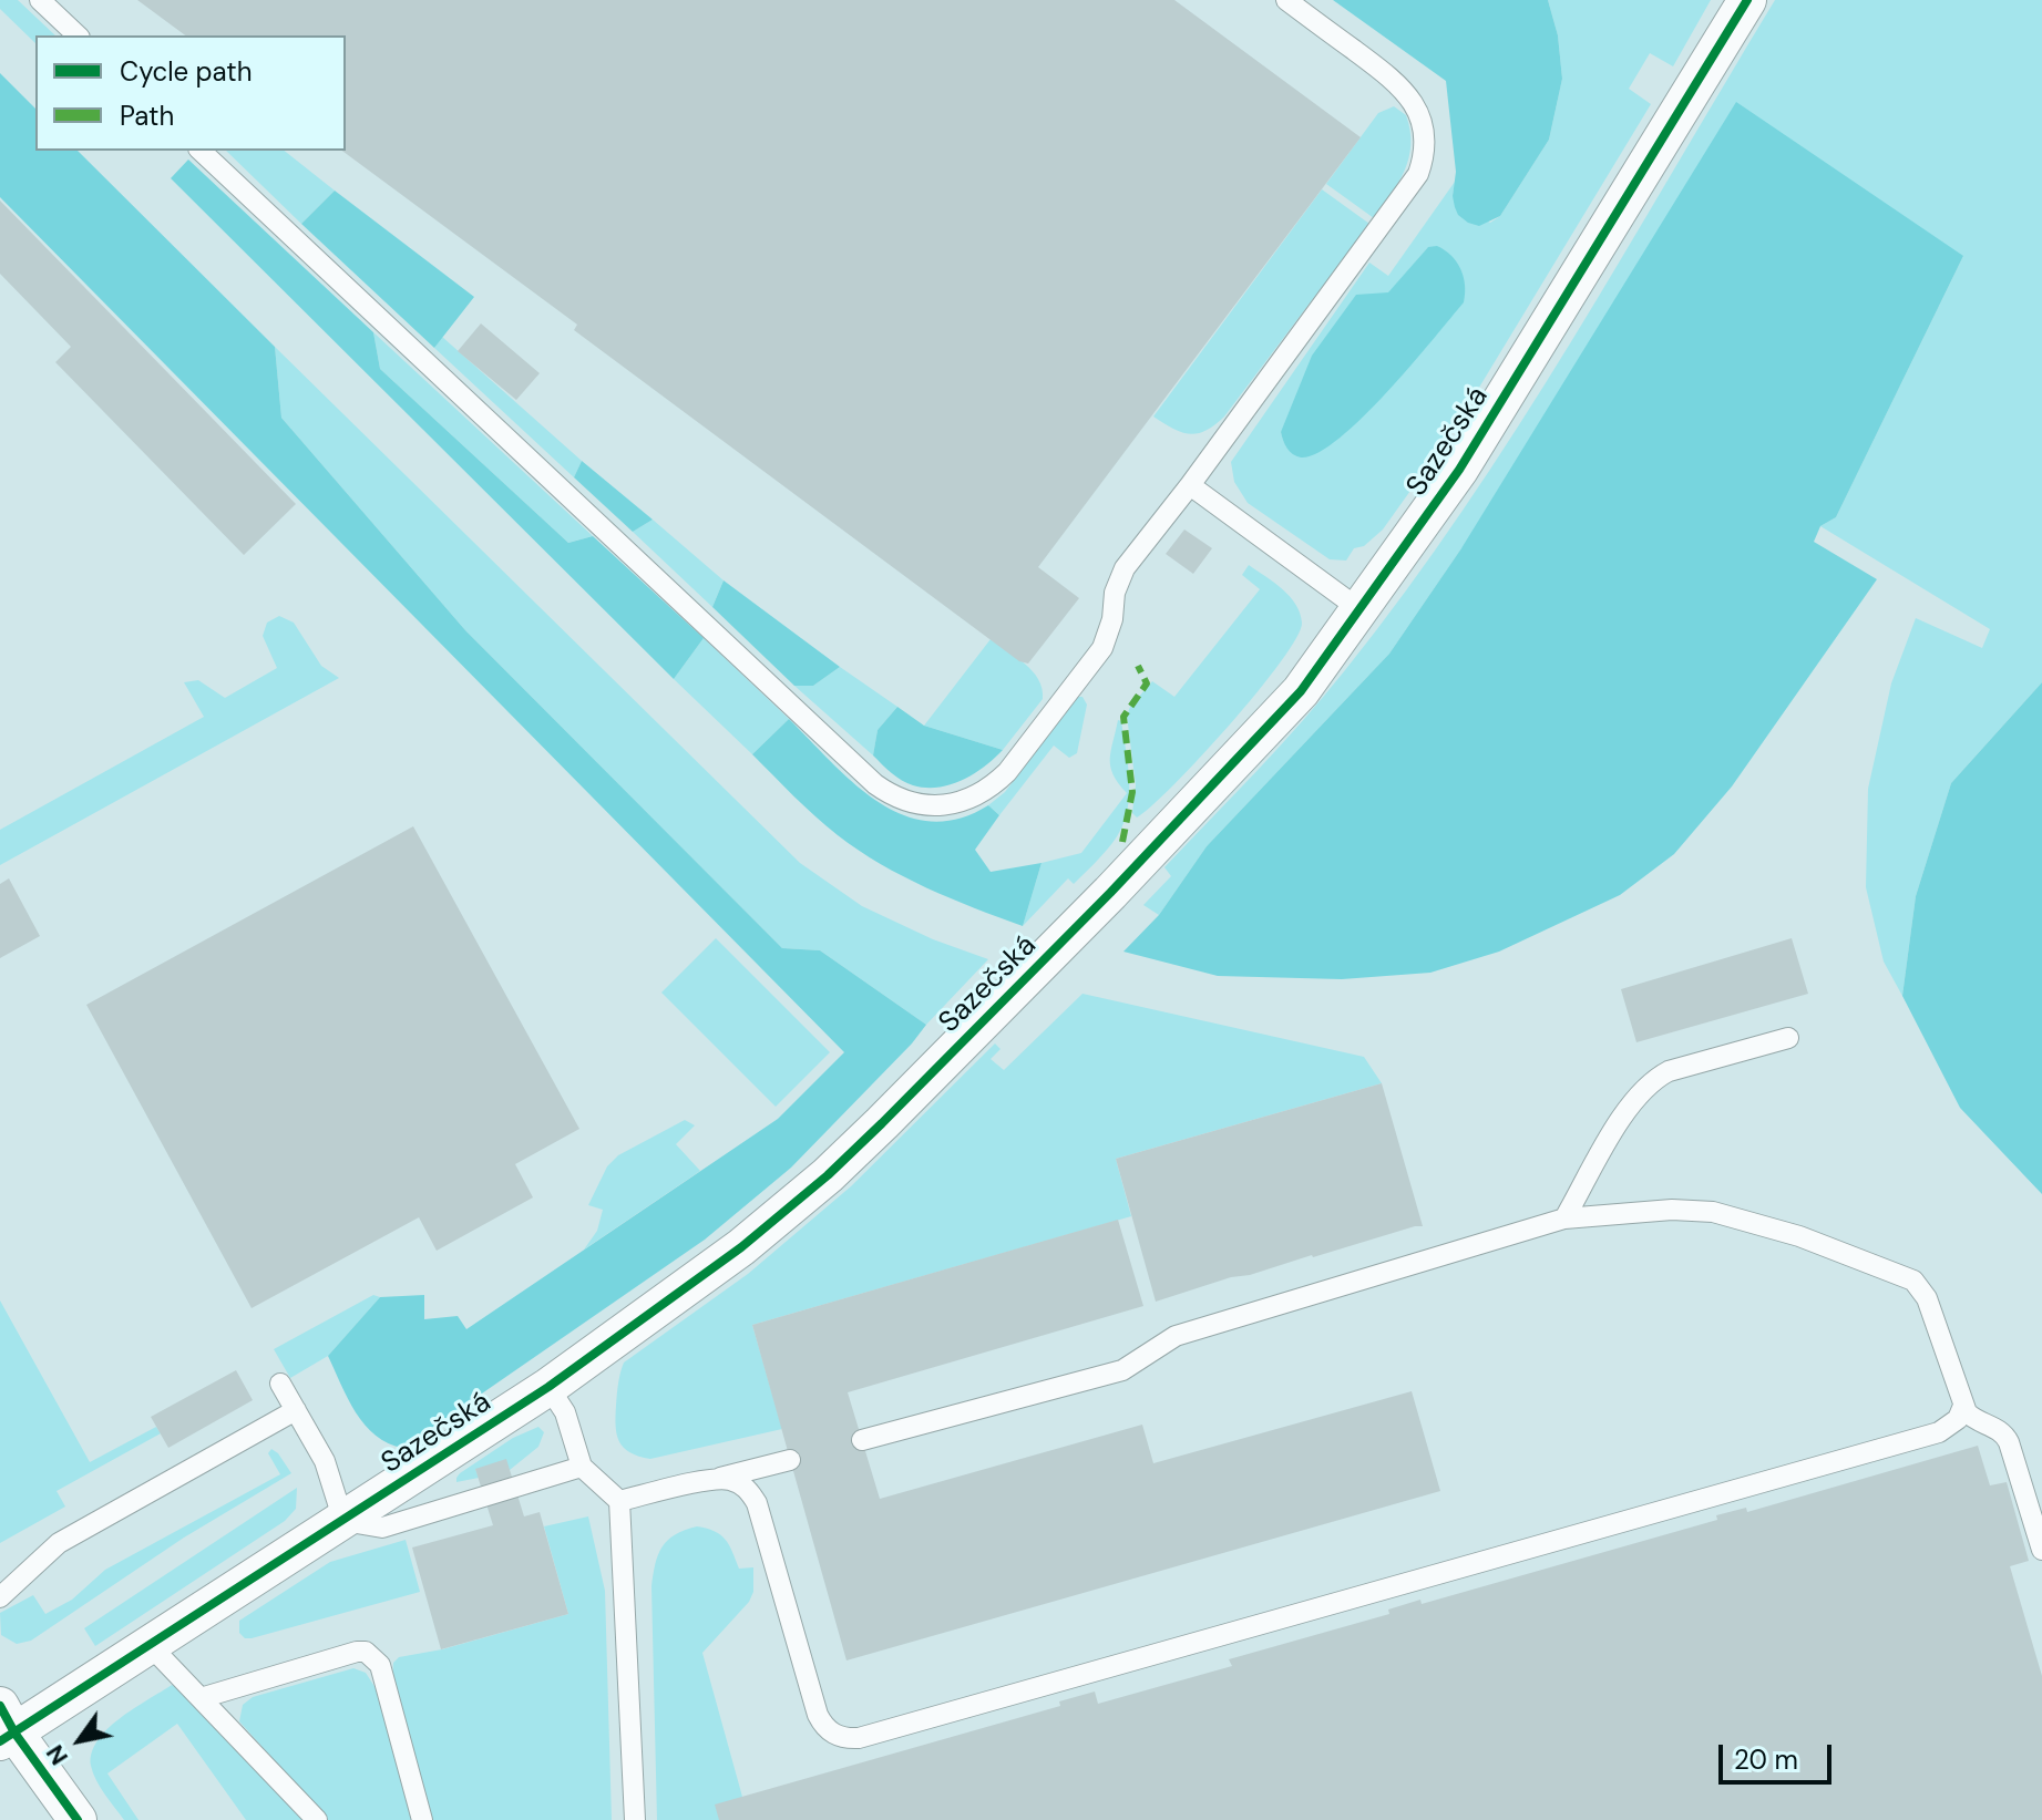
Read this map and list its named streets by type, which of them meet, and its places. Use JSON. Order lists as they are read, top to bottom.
{
  "streets": {
    "street": ["Sazečská"]
  },
  "legend": ["Cycle path", "Path"],
  "scale_bar": "20 m",
  "north": "bottom left"
}
